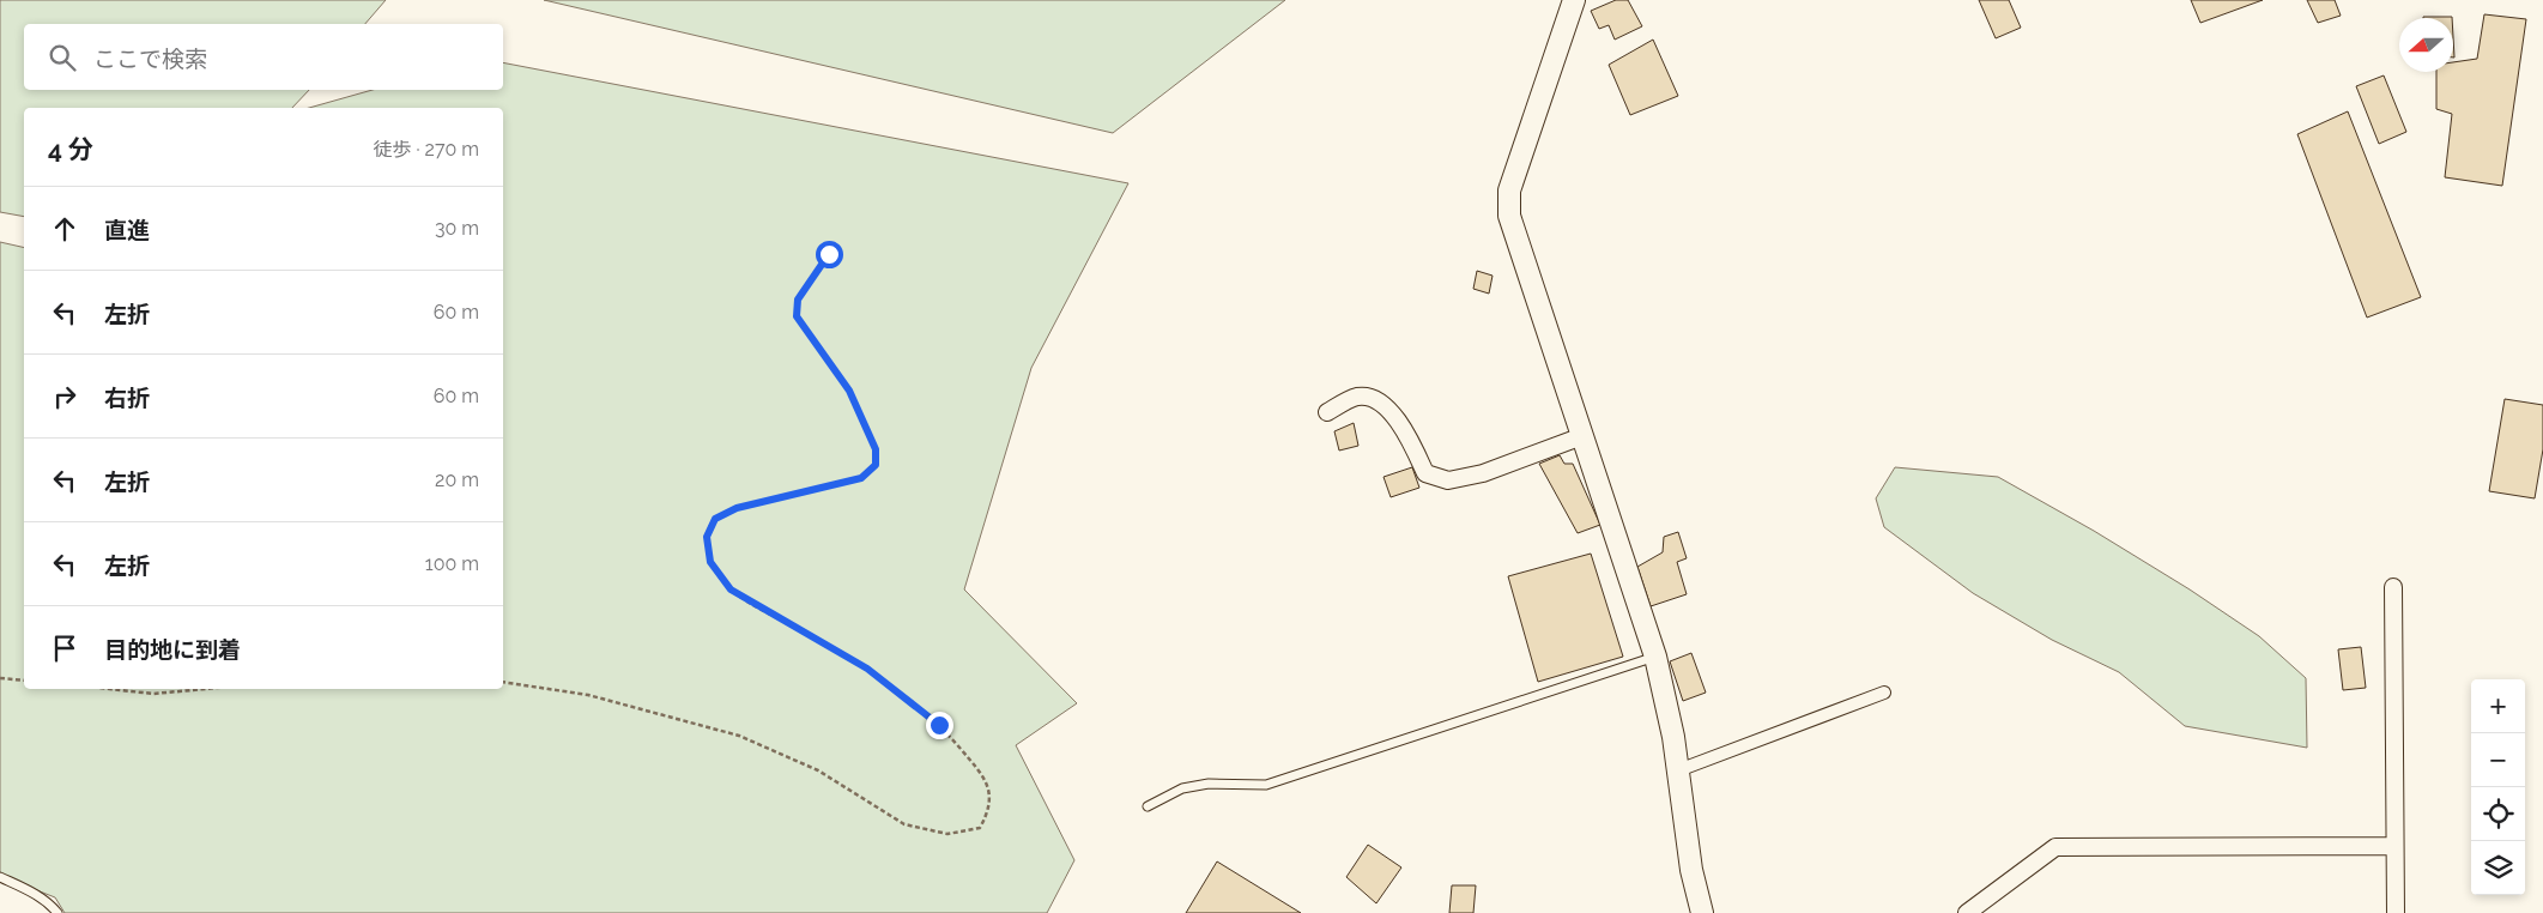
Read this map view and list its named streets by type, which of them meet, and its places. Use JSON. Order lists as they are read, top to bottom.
{
  "north": "left",
  "page": {
    "search": "ここで検索",
    "heading": ["4 分", "徒歩 · 270 m"],
    "list": [
      ["直進", "30 m"],
      ["左折", "60 m"],
      ["右折", "60 m"],
      ["左折", "20 m"],
      ["左折", "100 m"],
      "目的地に到着"
    ],
    "map_buttons": ["+", "−"]
  }
}
